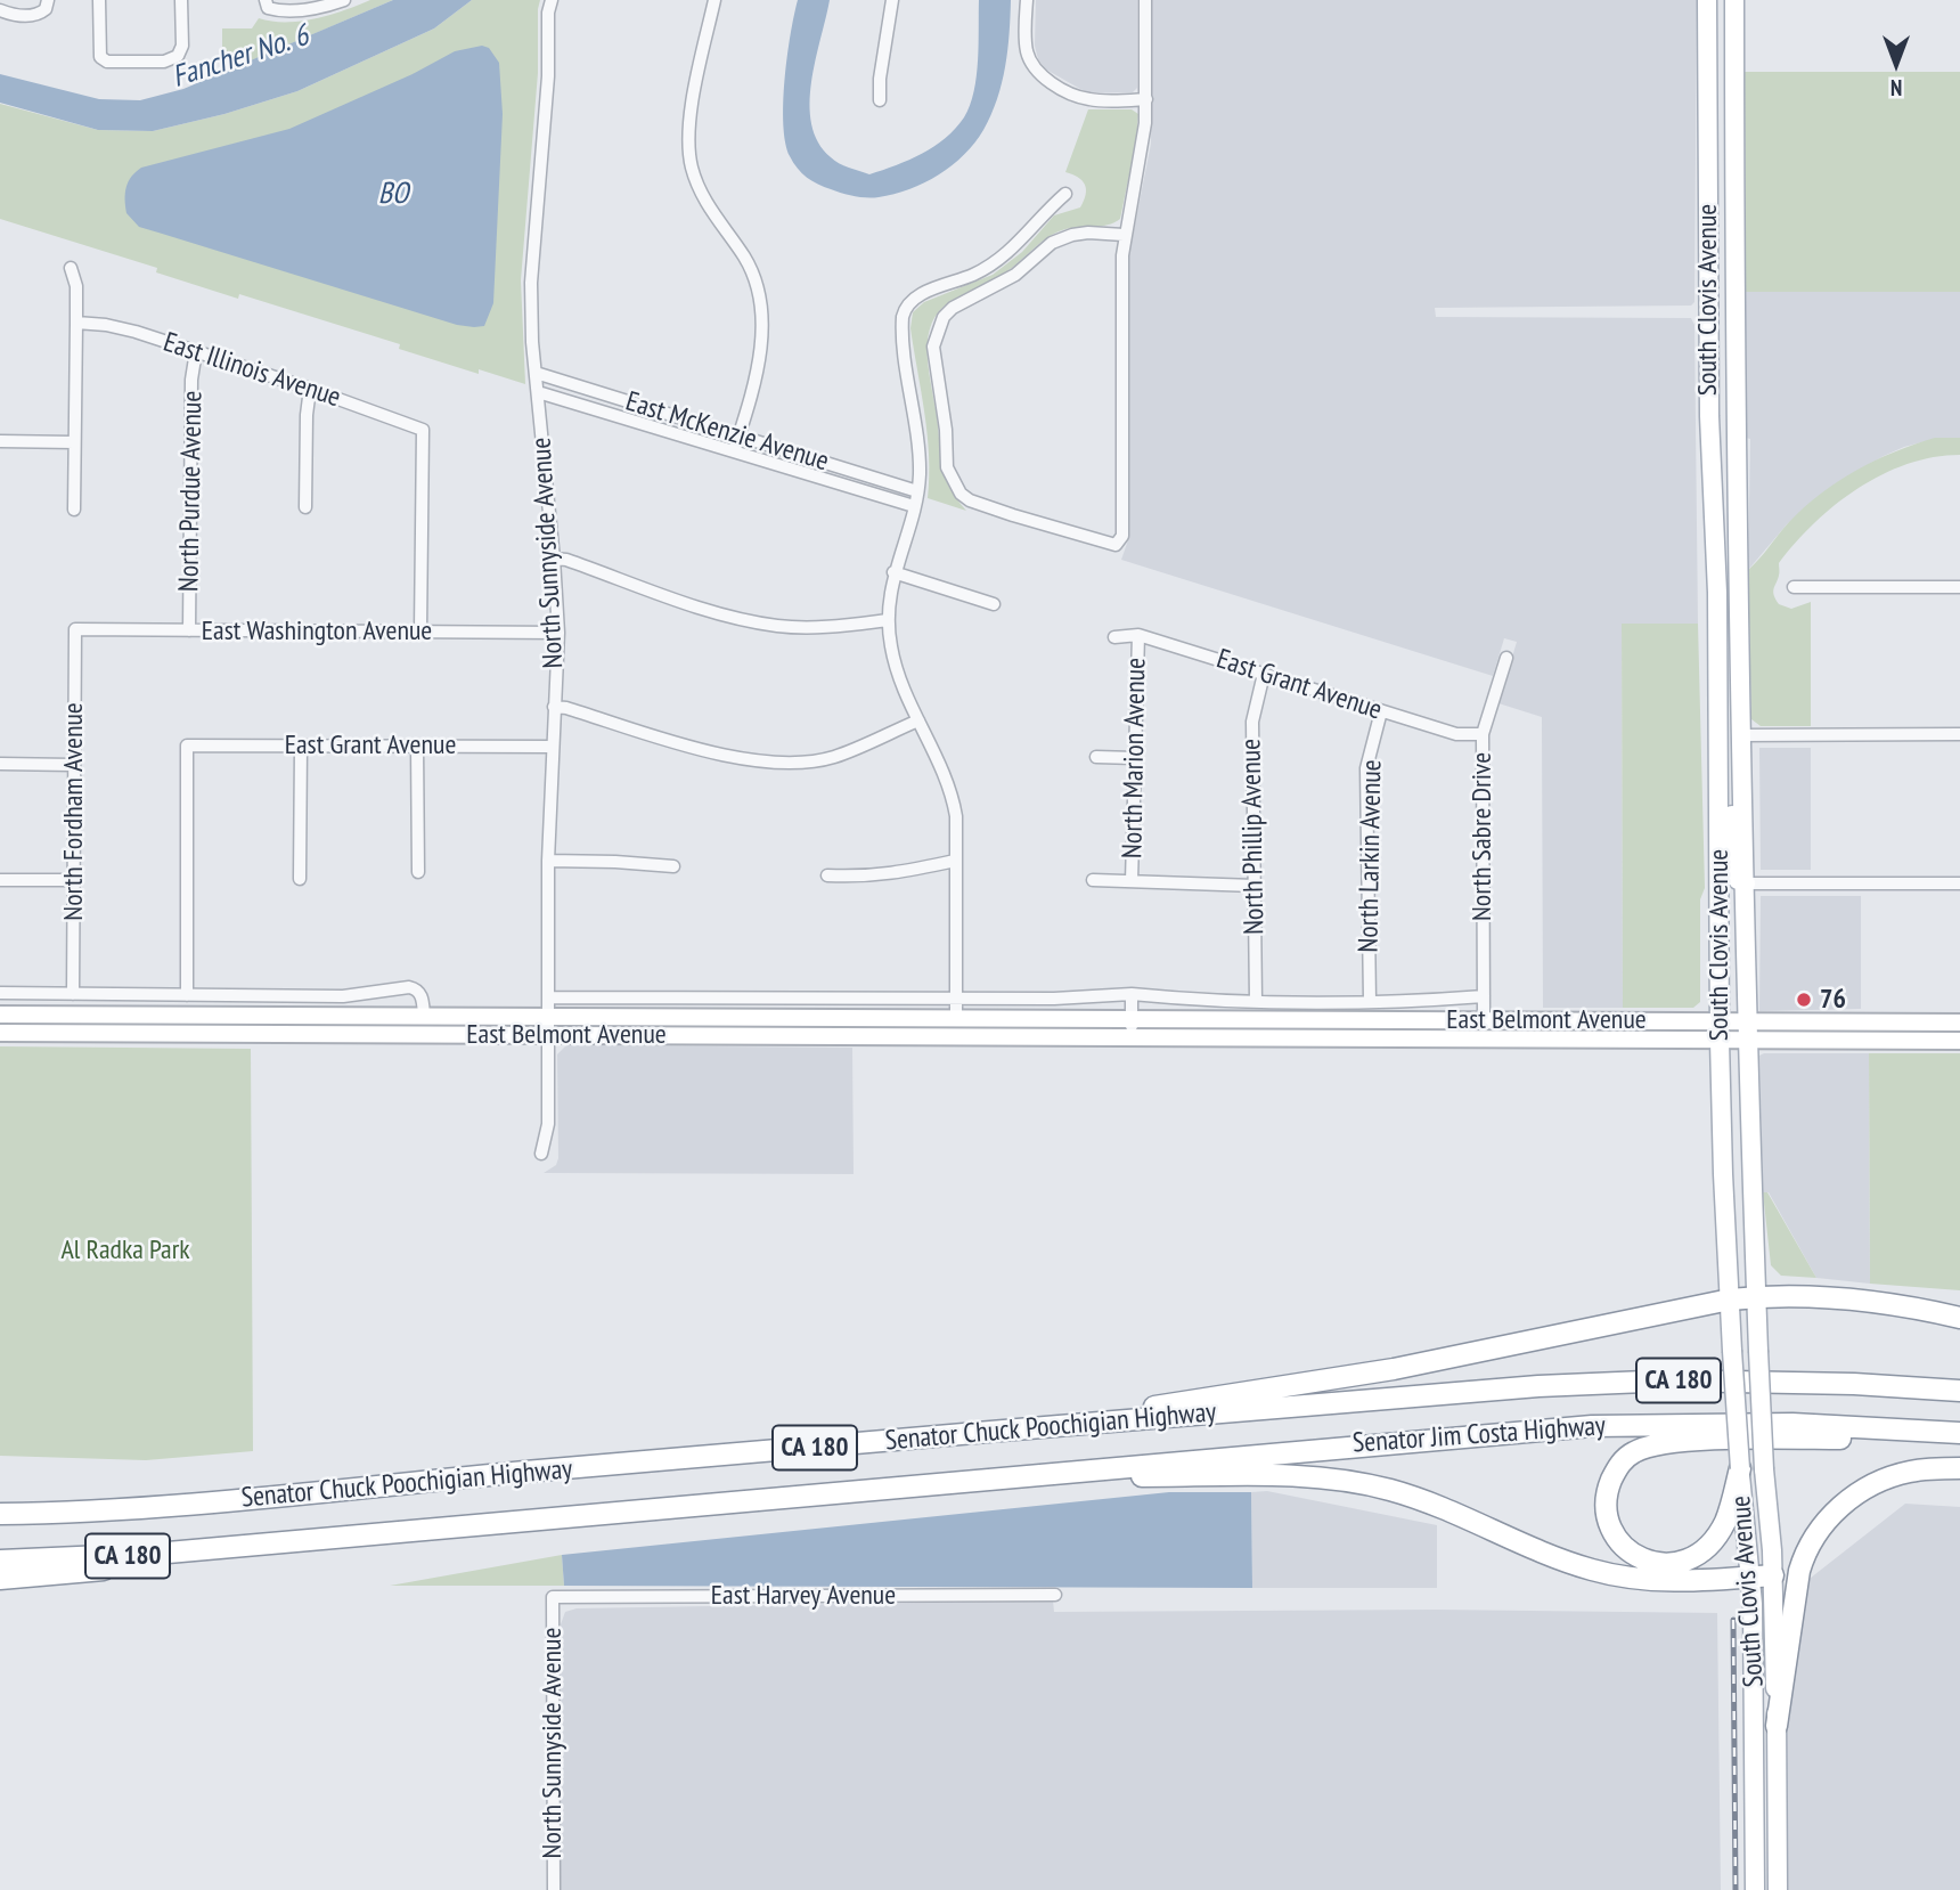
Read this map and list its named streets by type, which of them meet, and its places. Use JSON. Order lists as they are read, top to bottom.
{
  "streets": {
    "highway": ["CA 180", "Senator Chuck Poochigian Highway", "Senator Jim Costa Highway"],
    "main road": ["South Clovis Avenue"],
    "street": [
      "East Illinois Avenue",
      "East McKenzie Avenue",
      "North Purdue Avenue",
      "North Sunnyside Avenue",
      "East Washington Avenue",
      "East Grant Avenue",
      "North Marion Avenue",
      "North Fordham Avenue",
      "North Phillip Avenue",
      "North Sabre Drive",
      "North Larkin Avenue",
      "East Belmont Avenue",
      "East Harvey Avenue"
    ]
  },
  "crossings": [
    ["South Clovis Avenue", "East Belmont Avenue"],
    ["East Illinois Avenue", "North Purdue Avenue"],
    ["East Illinois Avenue", "East Washington Avenue"],
    ["East McKenzie Avenue", "North Sunnyside Avenue"],
    ["North Purdue Avenue", "East Washington Avenue"],
    ["North Sunnyside Avenue", "East Washington Avenue"],
    ["North Sunnyside Avenue", "East Grant Avenue"],
    ["North Sunnyside Avenue", "East Belmont Avenue"],
    ["North Sunnyside Avenue", "East Harvey Avenue"],
    ["East Washington Avenue", "North Fordham Avenue"],
    ["East Grant Avenue", "North Marion Avenue"],
    ["East Grant Avenue", "North Phillip Avenue"],
    ["East Grant Avenue", "North Sabre Drive"],
    ["East Grant Avenue", "North Larkin Avenue"],
    ["North Phillip Avenue", "East Belmont Avenue"],
    ["North Sabre Drive", "East Belmont Avenue"],
    ["North Larkin Avenue", "East Belmont Avenue"],
    ["Senator Chuck Poochigian Highway", "Senator Jim Costa Highway"]
  ],
  "water": ["Fancher No. 6", "BO"],
  "parks": ["Al Radka Park"],
  "places": ["76"],
  "north": "bottom"
}
